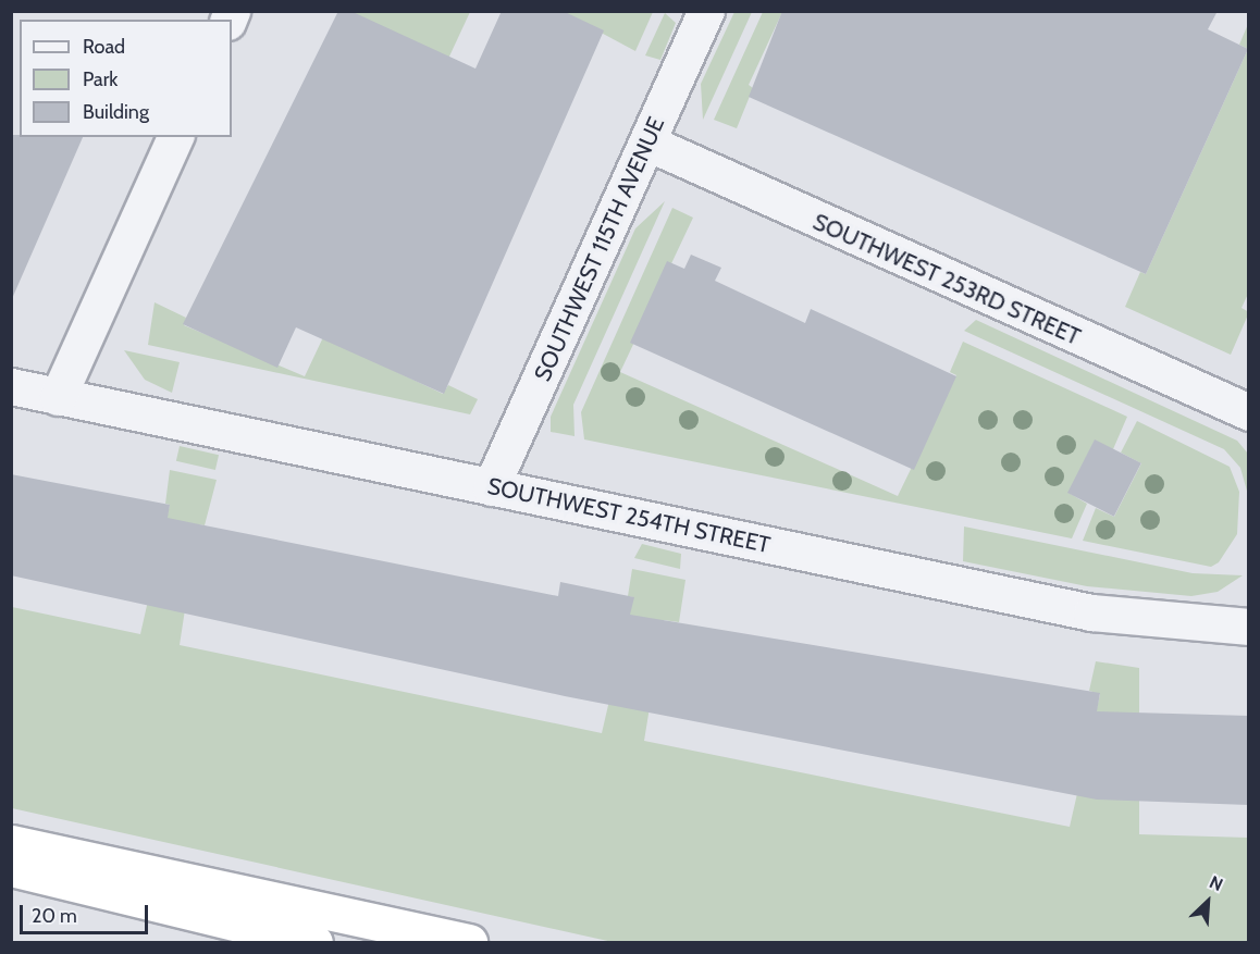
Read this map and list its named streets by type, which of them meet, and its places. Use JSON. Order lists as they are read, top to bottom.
{
  "streets": {
    "street": ["SOUTHWEST 115TH AVENUE", "SOUTHWEST 253RD STREET", "SOUTHWEST 254TH STREET"]
  },
  "crossings": [
    ["SOUTHWEST 115TH AVENUE", "SOUTHWEST 253RD STREET"],
    ["SOUTHWEST 115TH AVENUE", "SOUTHWEST 254TH STREET"]
  ],
  "legend": ["Road", "Park", "Building"],
  "scale_bar": "20 m",
  "north": "top right"
}
